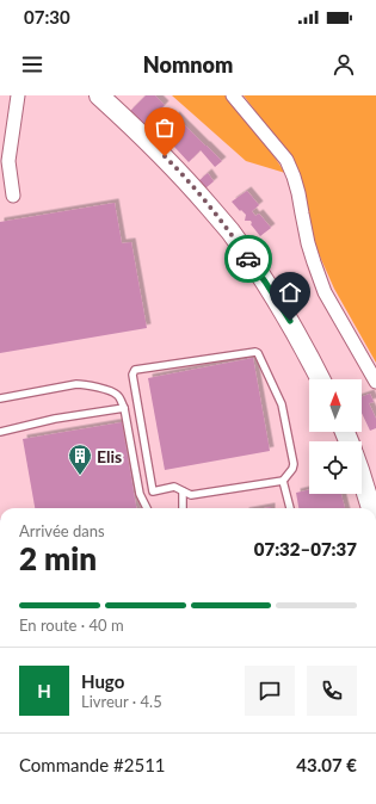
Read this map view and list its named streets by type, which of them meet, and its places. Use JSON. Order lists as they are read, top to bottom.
{
  "places": {
    "building": ["Elis"]
  },
  "north": "top",
  "page": {
    "status": "07:30",
    "header": "Nomnom",
    "heading": ["2 min", "Arrivée dans", "07:32–07:37"],
    "panel": [
      "Hugo",
      "Livreur · 4.5",
      "Commande #2511",
      "43.07 €"
    ],
    "bar": "En route · 40 m",
    "round": "H"
  }
}
